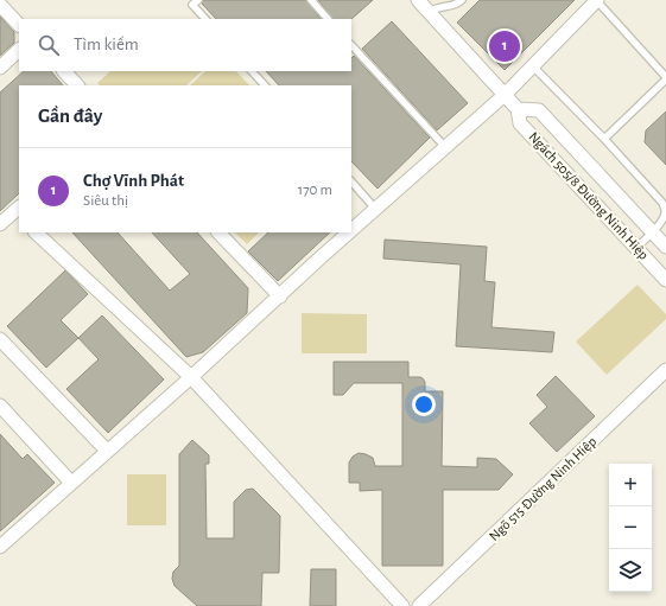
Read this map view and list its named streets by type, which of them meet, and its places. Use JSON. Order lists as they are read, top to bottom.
{
  "streets": {
    "street": ["Ngách 505/8 Đường Ninh Hiệp", "Ngõ 515 Đường Ninh Hiệp"]
  },
  "page": {
    "search": "Tìm kiếm",
    "pins": "1",
    "heading": "Gần đây",
    "list": [
      {
        "mark": "1",
        "name": "Chợ Vĩnh Phát",
        "note": "Siêu thị",
        "value": "170 m"
      }
    ],
    "map_buttons": ["+", "−"]
  }
}
